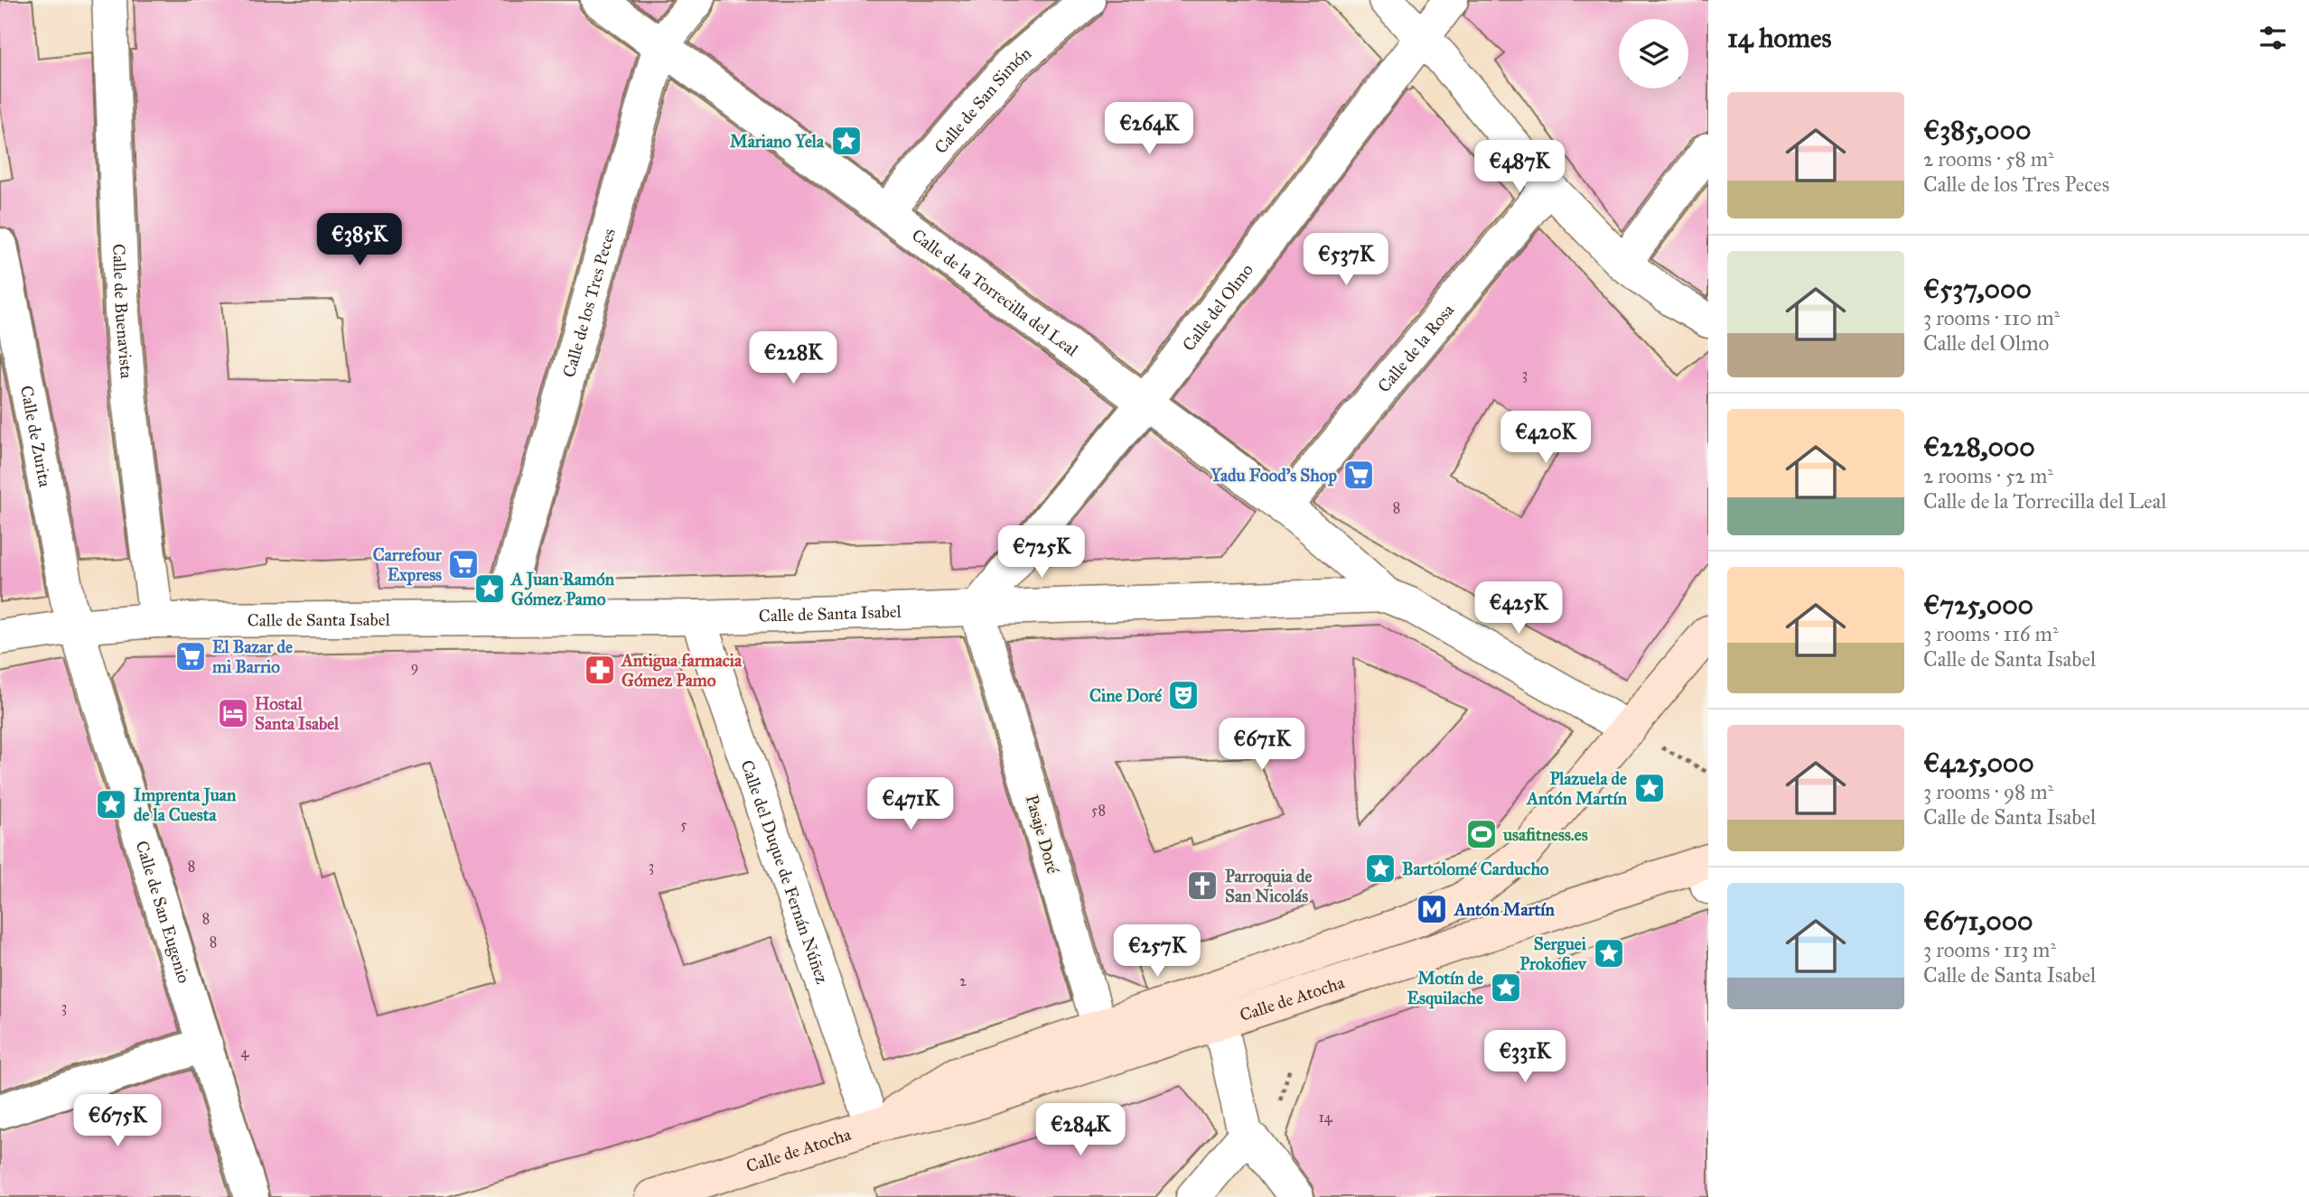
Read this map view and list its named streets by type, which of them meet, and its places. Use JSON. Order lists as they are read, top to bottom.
{
  "streets": {
    "street": [
      "Calle de San Simón",
      "Calle de la Torrecilla del Leal",
      "Calle de los Tres Peces",
      "Calle del Olmo",
      "Calle de Buenavista",
      "Calle de la Rosa",
      "Calle de Zurita",
      "Calle de Santa Isabel",
      "Pasaje Doré",
      "Calle del Duque de Fernán Núñez",
      "Calle de San Eugenio",
      "Calle de Atocha"
    ]
  },
  "crossings": [
    ["Calle de San Simón", "Calle de la Torrecilla del Leal"],
    ["Calle de la Torrecilla del Leal", "Calle de los Tres Peces"],
    ["Calle de la Torrecilla del Leal", "Calle del Olmo"],
    ["Calle de la Torrecilla del Leal", "Calle de la Rosa"],
    ["Calle de la Torrecilla del Leal", "Calle de Santa Isabel"],
    ["Calle de los Tres Peces", "Calle de Santa Isabel"],
    ["Calle del Olmo", "Calle de Santa Isabel"],
    ["Calle del Olmo", "Pasaje Doré"],
    ["Calle de Buenavista", "Calle de Santa Isabel"],
    ["Calle de Zurita", "Calle de Santa Isabel"],
    ["Calle de Zurita", "Calle de San Eugenio"],
    ["Calle de Santa Isabel", "Pasaje Doré"],
    ["Calle de Santa Isabel", "Calle del Duque de Fernán Núñez"],
    ["Calle de Santa Isabel", "Calle de San Eugenio"],
    ["Calle de Santa Isabel", "Calle de Atocha"],
    ["Pasaje Doré", "Calle de Atocha"],
    ["Calle del Duque de Fernán Núñez", "Calle de Atocha"]
  ],
  "places": {
    "place": [
      "Mariano Yela",
      "A Juan Ramón Gómez Pamo",
      "Plazuela de Antón Martín",
      "Imprenta Juan de la Cuesta",
      "Bartolomé Carducho",
      "Serguei Prokofiev",
      "Motín de Esquilache"
    ],
    "supermarket": ["Yadu Food's Shop", "Carrefour Express", "El Bazar de mi Barrio"],
    "pharmacy": ["Antigua farmacia Gómez Pamo"],
    "theatre": ["Cine Doré"],
    "hotel": ["Hostal Santa Isabel"],
    "sports": ["usafitness.es"],
    "church": ["Parroquia de San Nicolás"],
    "metro station": ["Antón Martín"]
  },
  "house_numbers": [
    "3",
    "8",
    "9",
    "58",
    "5",
    "8",
    "3",
    "8",
    "8",
    "2",
    "3",
    "4",
    "14"
  ],
  "page": {
    "heading": "14 homes",
    "list": [
      {
        "name": "€385,000",
        "note": "2 rooms · 58 m² · Calle de los Tres Peces"
      },
      {
        "name": "€537,000",
        "note": "3 rooms · 110 m² · Calle del Olmo"
      },
      {
        "name": "€228,000",
        "note": "2 rooms · 52 m² · Calle de la Torrecilla del Leal"
      },
      {
        "name": "€725,000",
        "note": "3 rooms · 116 m² · Calle de Santa Isabel"
      },
      {
        "name": "€425,000",
        "note": "3 rooms · 98 m² · Calle de Santa Isabel"
      },
      {
        "name": "€671,000",
        "note": "3 rooms · 113 m² · Calle de Santa Isabel"
      }
    ],
    "price": [
      "€264K",
      "€487K",
      "€385K",
      "€537K",
      "€228K",
      "€420K",
      "€725K",
      "€425K",
      "€671K",
      "€471K",
      "€257K",
      "€331K",
      "€675K",
      "€284K"
    ]
  }
}
